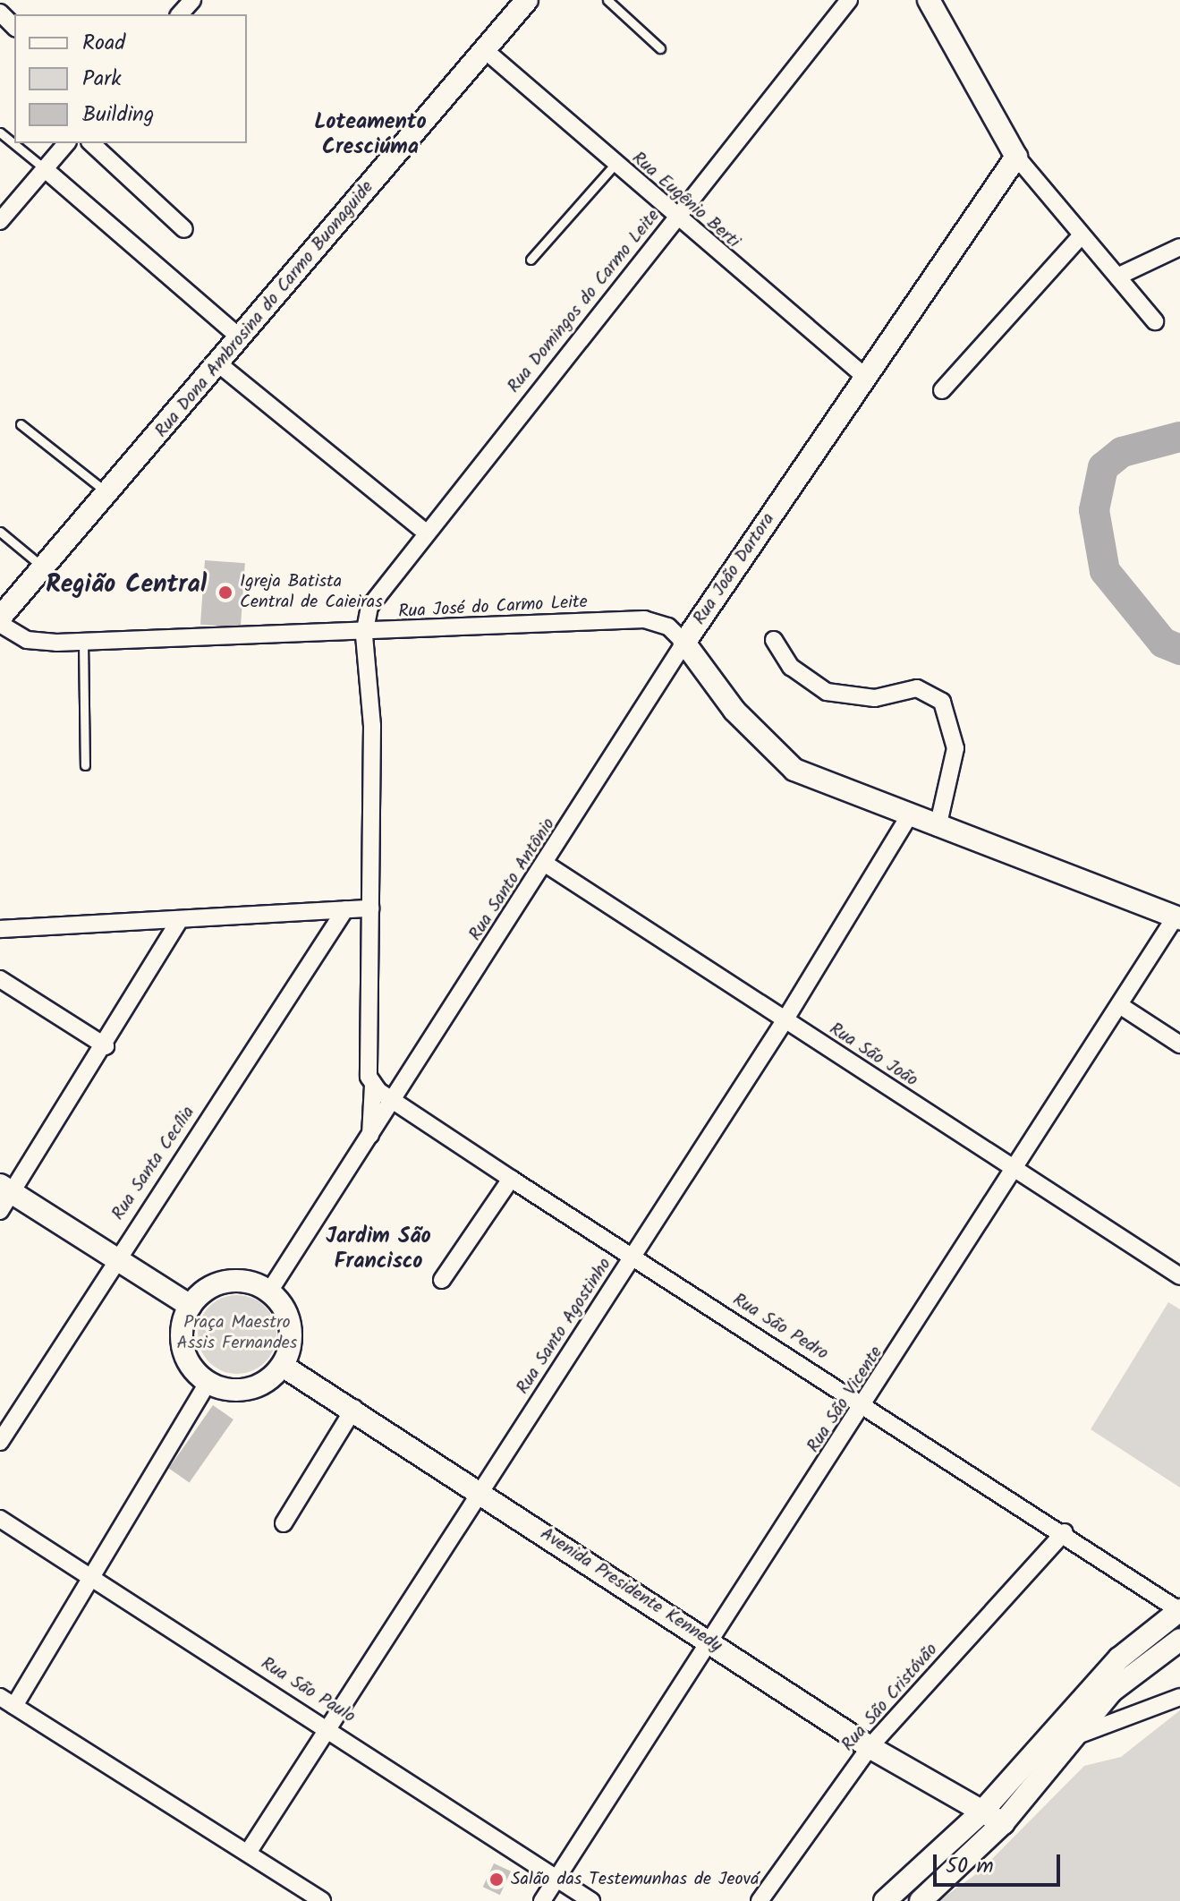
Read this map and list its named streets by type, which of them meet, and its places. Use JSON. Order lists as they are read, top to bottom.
{
  "streets": {
    "street": [
      "Rua Eugênio Berti",
      "Rua Domingos do Carmo Leite",
      "Rua Dona Ambrosina do Carmo Buonaguide",
      "Rua João Dartora",
      "Rua José do Carmo Leite",
      "Rua Santo Antônio",
      "Rua São João",
      "Rua Santa Cecília",
      "Rua Santo Agostinho",
      "Rua São Pedro",
      "Rua São Vicente",
      "Avenida Presidente Kennedy",
      "Rua São Paulo",
      "Rua São Cristóvão"
    ]
  },
  "crossings": [
    ["Rua Eugênio Berti", "Rua Domingos do Carmo Leite"],
    ["Rua Eugênio Berti", "Rua Dona Ambrosina do Carmo Buonaguide"],
    ["Rua Eugênio Berti", "Rua João Dartora"],
    ["Rua Domingos do Carmo Leite", "Rua José do Carmo Leite"],
    ["Rua Domingos do Carmo Leite", "Rua Santo Antônio"],
    ["Rua João Dartora", "Rua José do Carmo Leite"],
    ["Rua João Dartora", "Rua Santo Antônio"],
    ["Rua João Dartora", "Rua Santo Agostinho"],
    ["Rua João Dartora", "Rua São Vicente"],
    ["Rua José do Carmo Leite", "Rua Santo Antônio"],
    ["Rua Santo Antônio", "Rua São João"],
    ["Rua Santo Antônio", "Rua São Pedro"],
    ["Rua Santo Antônio", "Avenida Presidente Kennedy"],
    ["Rua São João", "Rua Santo Agostinho"],
    ["Rua São João", "Rua São Vicente"],
    ["Rua Santo Agostinho", "Rua São Pedro"],
    ["Rua Santo Agostinho", "Avenida Presidente Kennedy"],
    ["Rua Santo Agostinho", "Rua São Paulo"],
    ["Rua São Pedro", "Rua São Vicente"],
    ["Rua São Pedro", "Rua São Cristóvão"],
    ["Rua São Vicente", "Avenida Presidente Kennedy"],
    ["Rua São Vicente", "Rua São Paulo"],
    ["Avenida Presidente Kennedy", "Rua São Cristóvão"]
  ],
  "districts": ["Loteamento Cresciúma", "Região Central", "Jardim São Francisco"],
  "parks": ["Praça Maestro Assis Fernandes"],
  "places": ["Igreja Batista Central de Caieiras", "Salão das Testemunhas de Jeová"],
  "legend": ["Road", "Park", "Building"],
  "scale_bar": "50 m"
}
